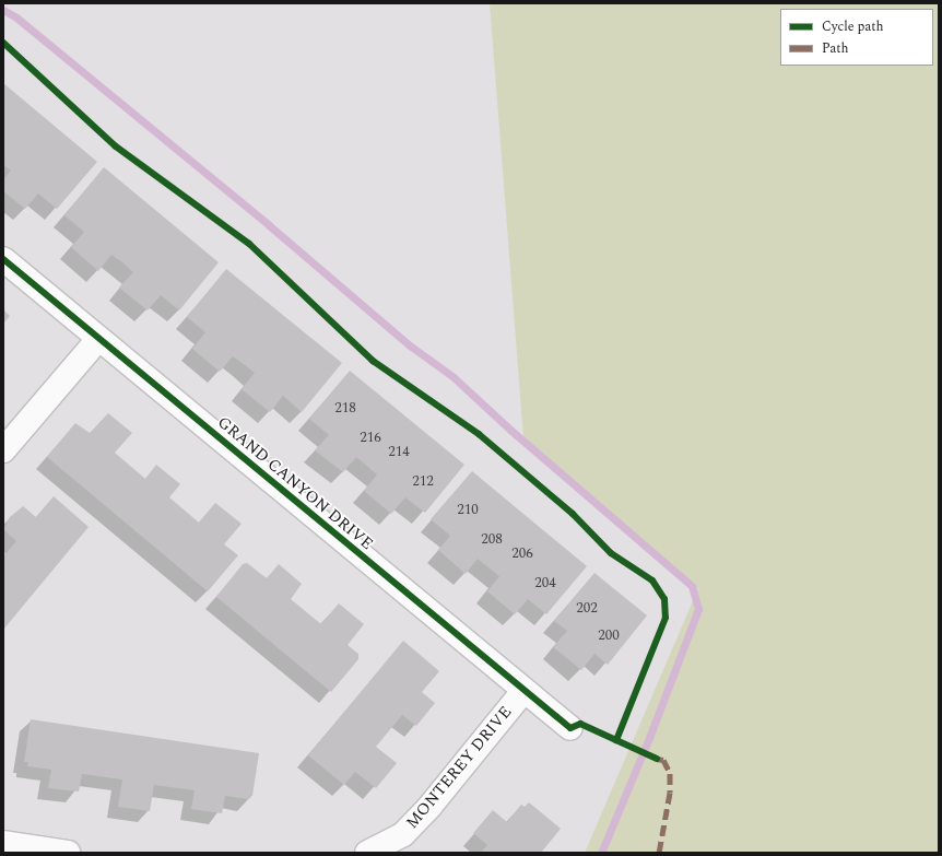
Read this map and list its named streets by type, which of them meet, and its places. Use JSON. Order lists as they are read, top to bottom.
{
  "streets": {
    "street": ["GRAND CANYON DRIVE", "MONTEREY DRIVE"]
  },
  "crossings": [
    ["GRAND CANYON DRIVE", "MONTEREY DRIVE"]
  ],
  "house_numbers": [
    "218",
    "216",
    "214",
    "212",
    "210",
    "208",
    "206",
    "204",
    "202",
    "200"
  ],
  "legend": ["Cycle path", "Path"]
}
